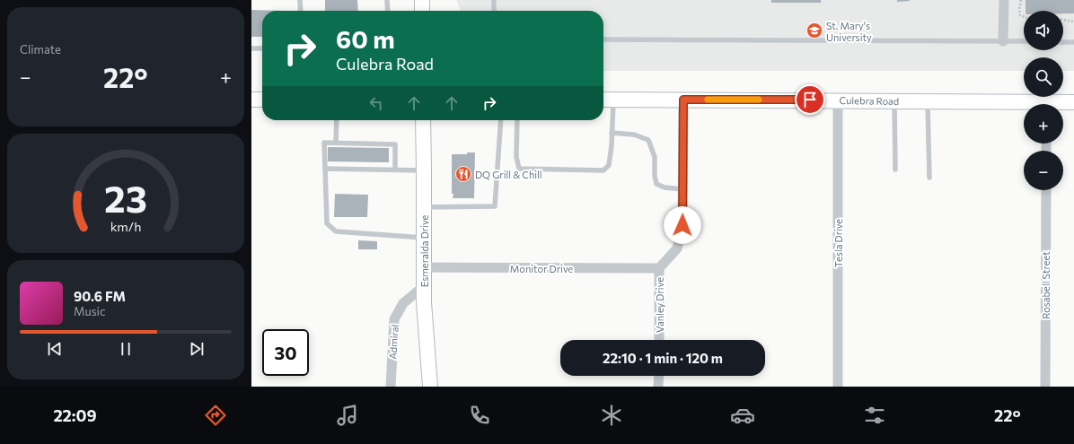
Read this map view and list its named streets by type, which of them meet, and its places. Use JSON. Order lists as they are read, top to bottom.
{
  "streets": {
    "main road": ["Culebra Road", "Esmeralda Drive"],
    "street": [
      "Tesla Drive",
      "Monitor Drive",
      "Rosabell Street",
      "Vanley Drive",
      "Admiral"
    ]
  },
  "crossings": [
    ["Culebra Road", "Tesla Drive"],
    ["Culebra Road", "Vanley Drive"],
    ["Esmeralda Drive", "Monitor Drive"],
    ["Esmeralda Drive", "Admiral"],
    ["Monitor Drive", "Vanley Drive"]
  ],
  "places": {
    "school or university": ["St. Mary's University"],
    "restaurant": ["DQ Grill & Chill"]
  },
  "page": {
    "tile": "Climate",
    "map_buttons": ["+", "−"],
    "turn": ["60 m", "Culebra Road"],
    "heat": ["−", "22°", "+"],
    "song": ["90.6 FM", "Music"],
    "limit": "30",
    "trip": "22:10 · 1 min · 120 m",
    "tabs": ["22:09", "22°"],
    "gauge": ["23", "km/h"]
  }
}
